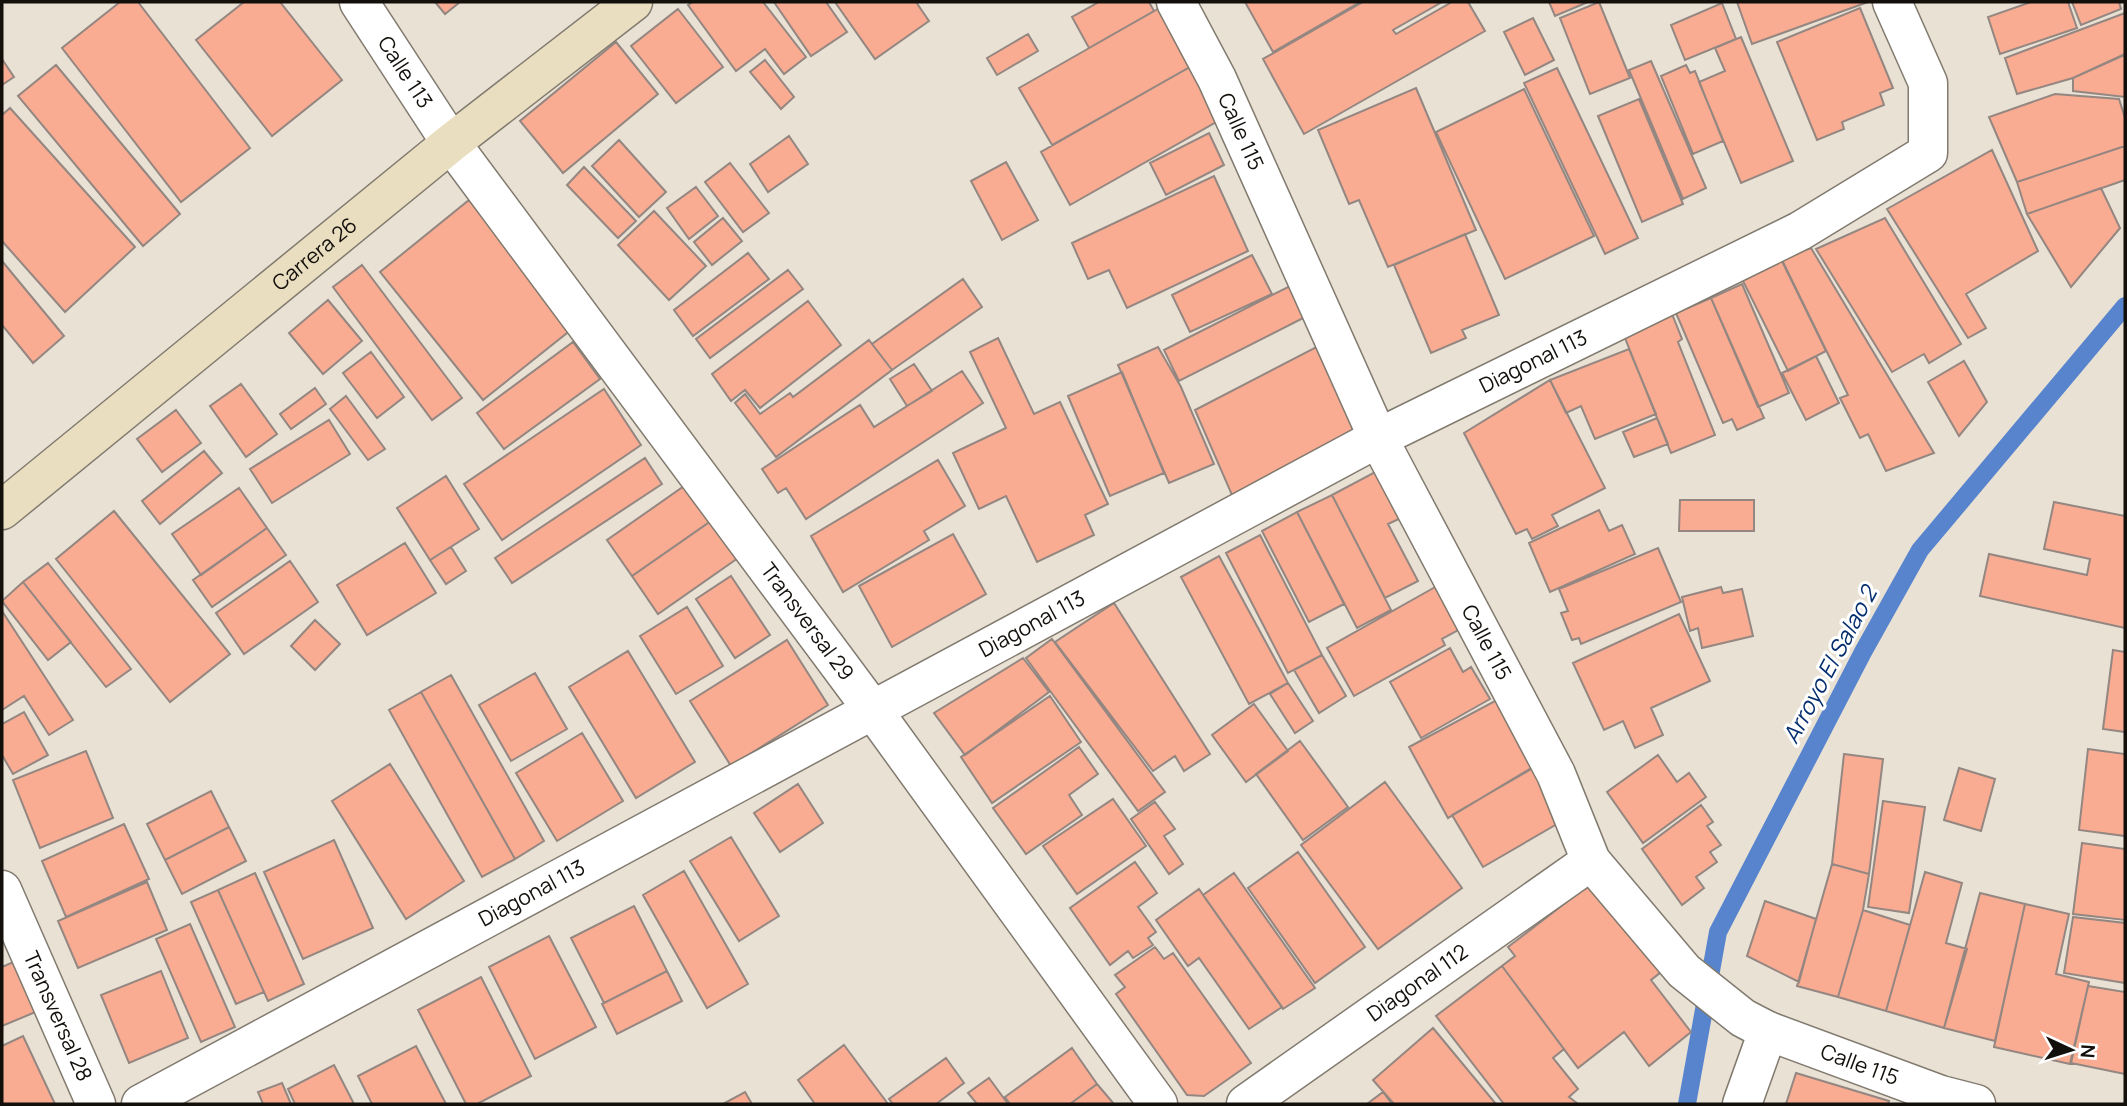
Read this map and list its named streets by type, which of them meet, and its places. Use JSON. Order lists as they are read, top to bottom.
{
  "streets": {
    "street": [
      "Calle 113",
      "Calle 115",
      "Carrera 26",
      "Diagonal 113",
      "Transversal 29",
      "Diagonal 112",
      "Transversal 28"
    ]
  },
  "crossings": [
    ["Calle 113", "Carrera 26"],
    ["Calle 113", "Transversal 29"],
    ["Calle 115", "Diagonal 113"],
    ["Calle 115", "Diagonal 112"],
    ["Carrera 26", "Transversal 29"],
    ["Diagonal 113", "Transversal 29"]
  ],
  "water": ["Arroyo El Salao 2"],
  "north": "right"
}
